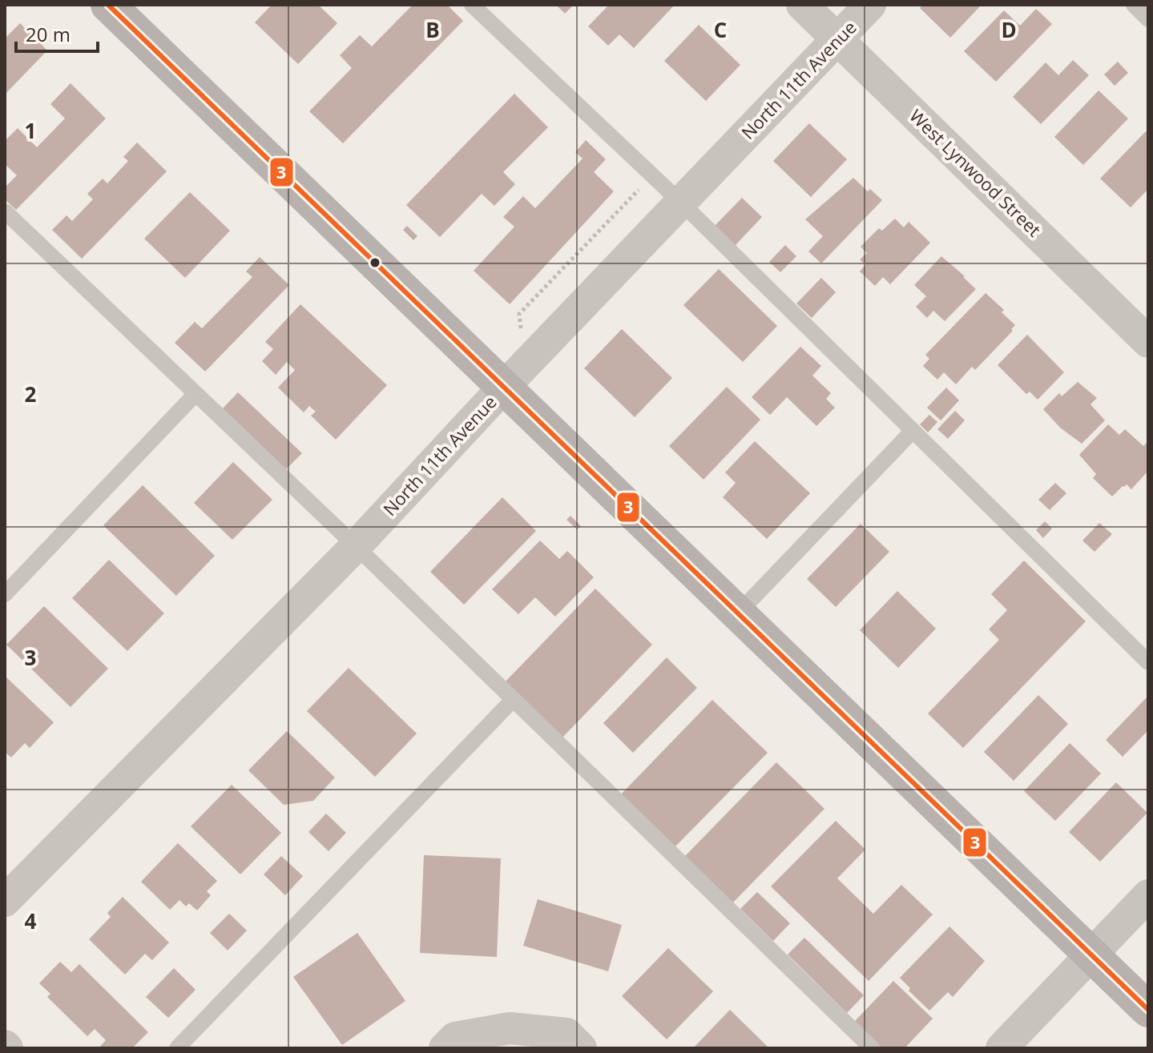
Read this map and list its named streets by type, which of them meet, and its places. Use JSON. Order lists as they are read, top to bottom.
{
  "streets": {
    "street": ["North 11th Avenue", "West Lynwood Street"]
  },
  "crossings": [
    ["North 11th Avenue", "West Lynwood Street"]
  ],
  "lines": ["transit line 3"],
  "scale_bar": "20 m",
  "grid": {
    "columns": ["B", "C", "D"],
    "rows": [
      "1",
      "2",
      "3",
      "4"
    ]
  }
}
